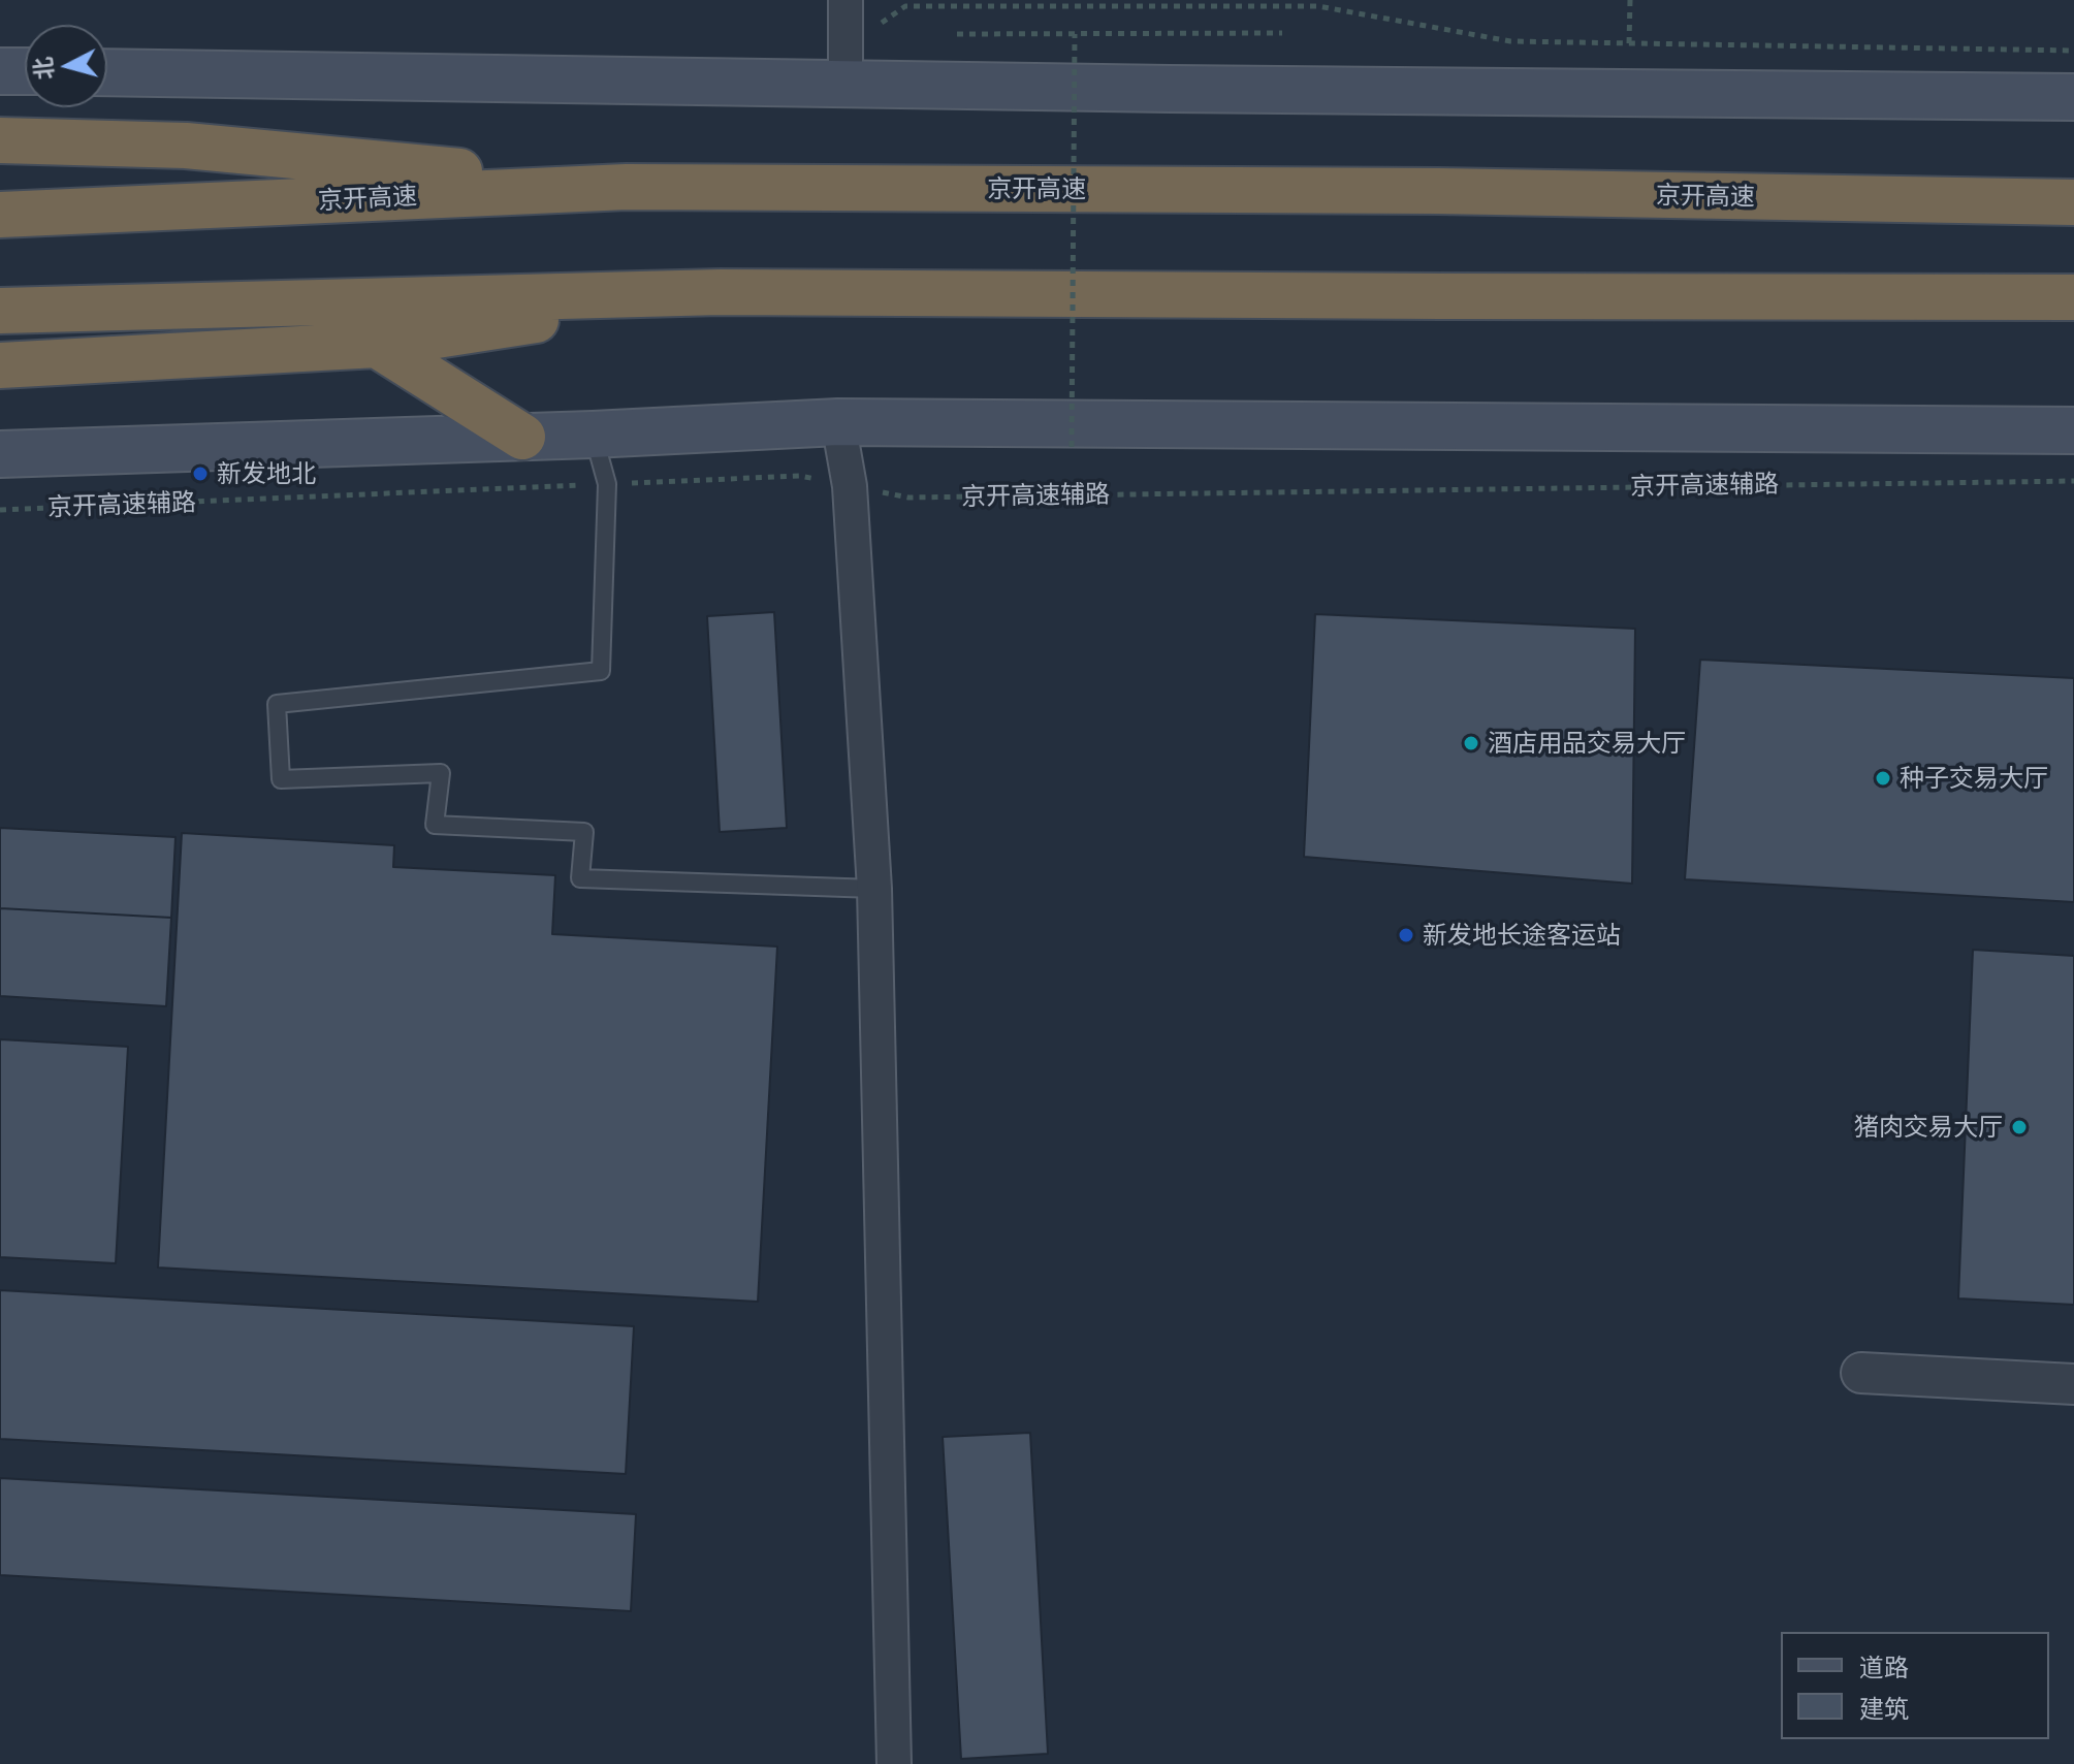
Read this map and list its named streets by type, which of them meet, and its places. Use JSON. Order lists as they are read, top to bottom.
{
  "streets": {
    "highway": ["京开高速"],
    "path": ["京开高速辅路"]
  },
  "places": [
    "新发地北",
    "酒店用品交易大厅",
    "种子交易大厅",
    "新发地长途客运站",
    "猪肉交易大厅"
  ],
  "legend": ["道路", "建筑"],
  "north": "left"
}
